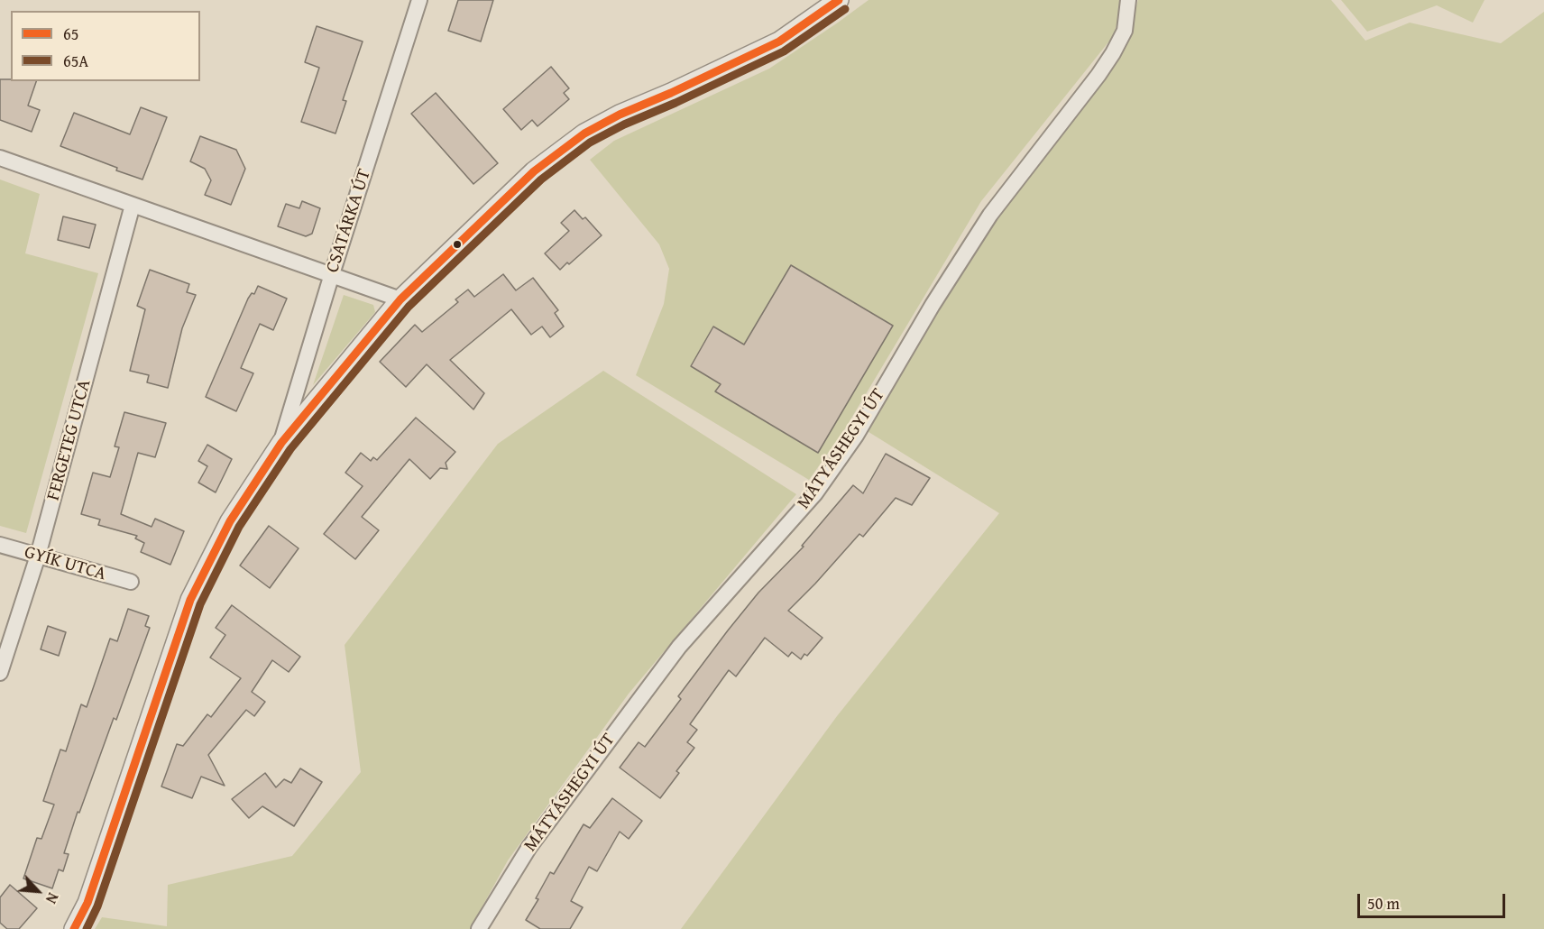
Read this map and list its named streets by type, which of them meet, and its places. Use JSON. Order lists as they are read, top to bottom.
{
  "streets": {
    "street": [
      "CSATÁRKA ÚT",
      "FERGETEG UTCA",
      "MÁTYÁSHEGYI ÚT",
      "GYÍK UTCA"
    ]
  },
  "crossings": [
    ["FERGETEG UTCA", "GYÍK UTCA"]
  ],
  "lines": ["transit line 65", "transit line 65A"],
  "legend": ["65", "65A"],
  "scale_bar": "50 m",
  "north": "bottom right"
}
